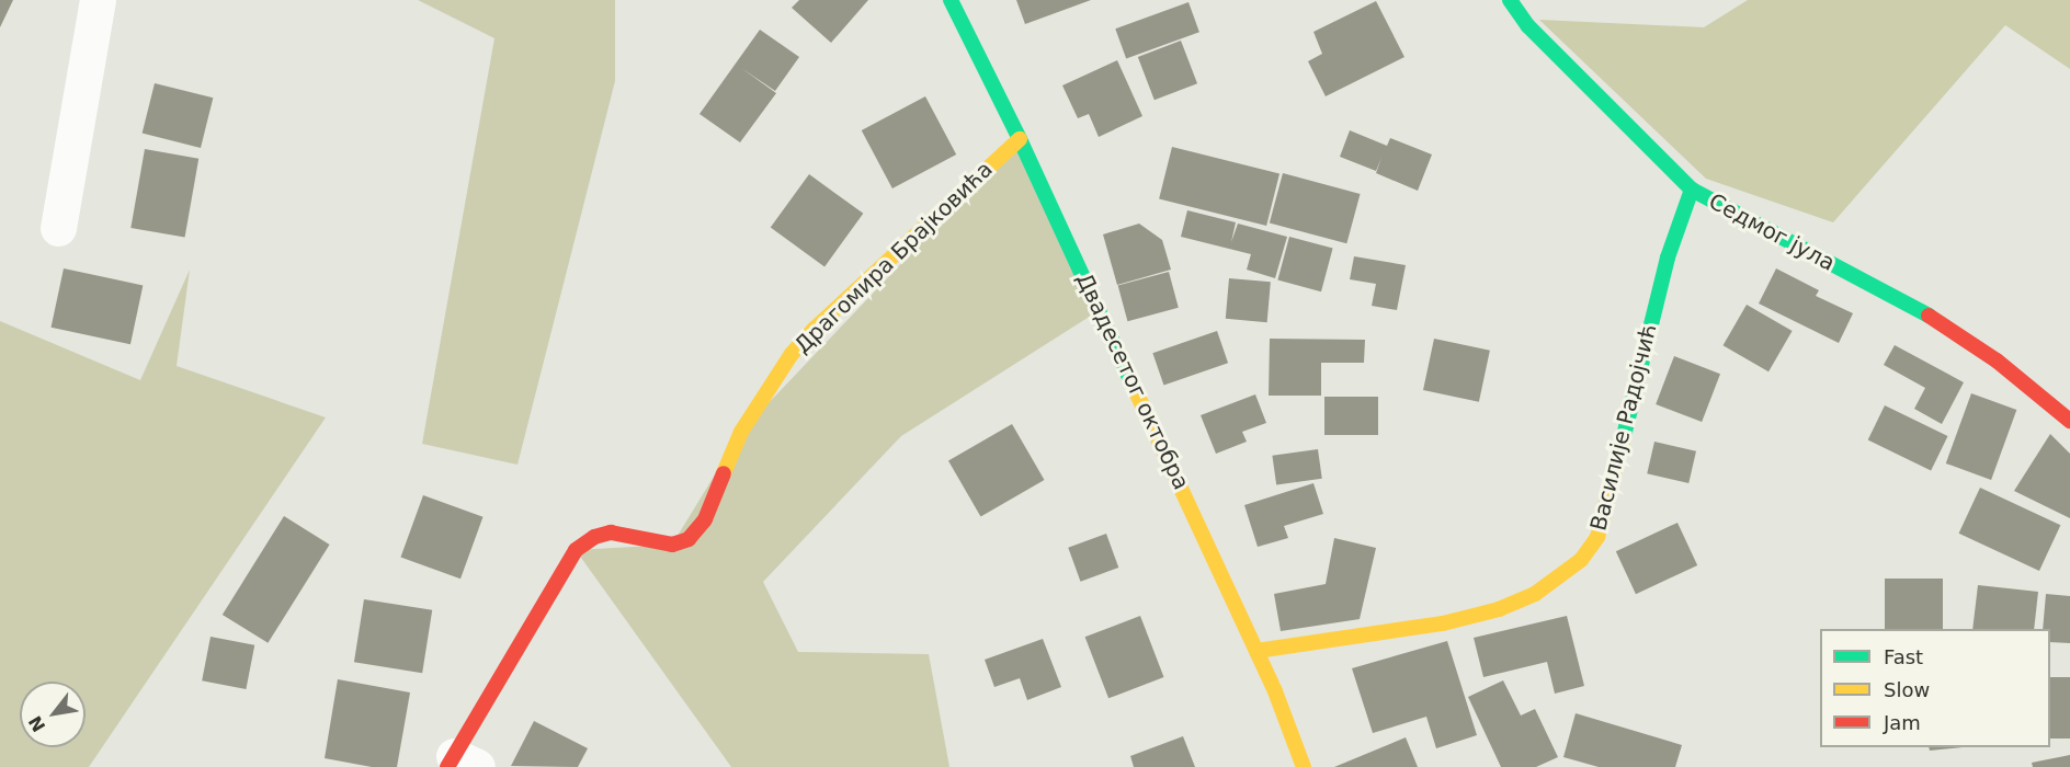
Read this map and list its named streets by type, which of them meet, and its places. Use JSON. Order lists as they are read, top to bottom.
{
  "streets": {
    "street": [
      "Седмог јула",
      "Драгомира Брајковића",
      "Двадесетог октобра",
      "Василије Радојчић"
    ]
  },
  "crossings": [
    ["Седмог јула", "Василије Радојчић"],
    ["Драгомира Брајковића", "Двадесетог октобра"],
    ["Двадесетог октобра", "Василије Радојчић"]
  ],
  "legend": ["Fast", "Slow", "Jam"],
  "north": "bottom left"
}
